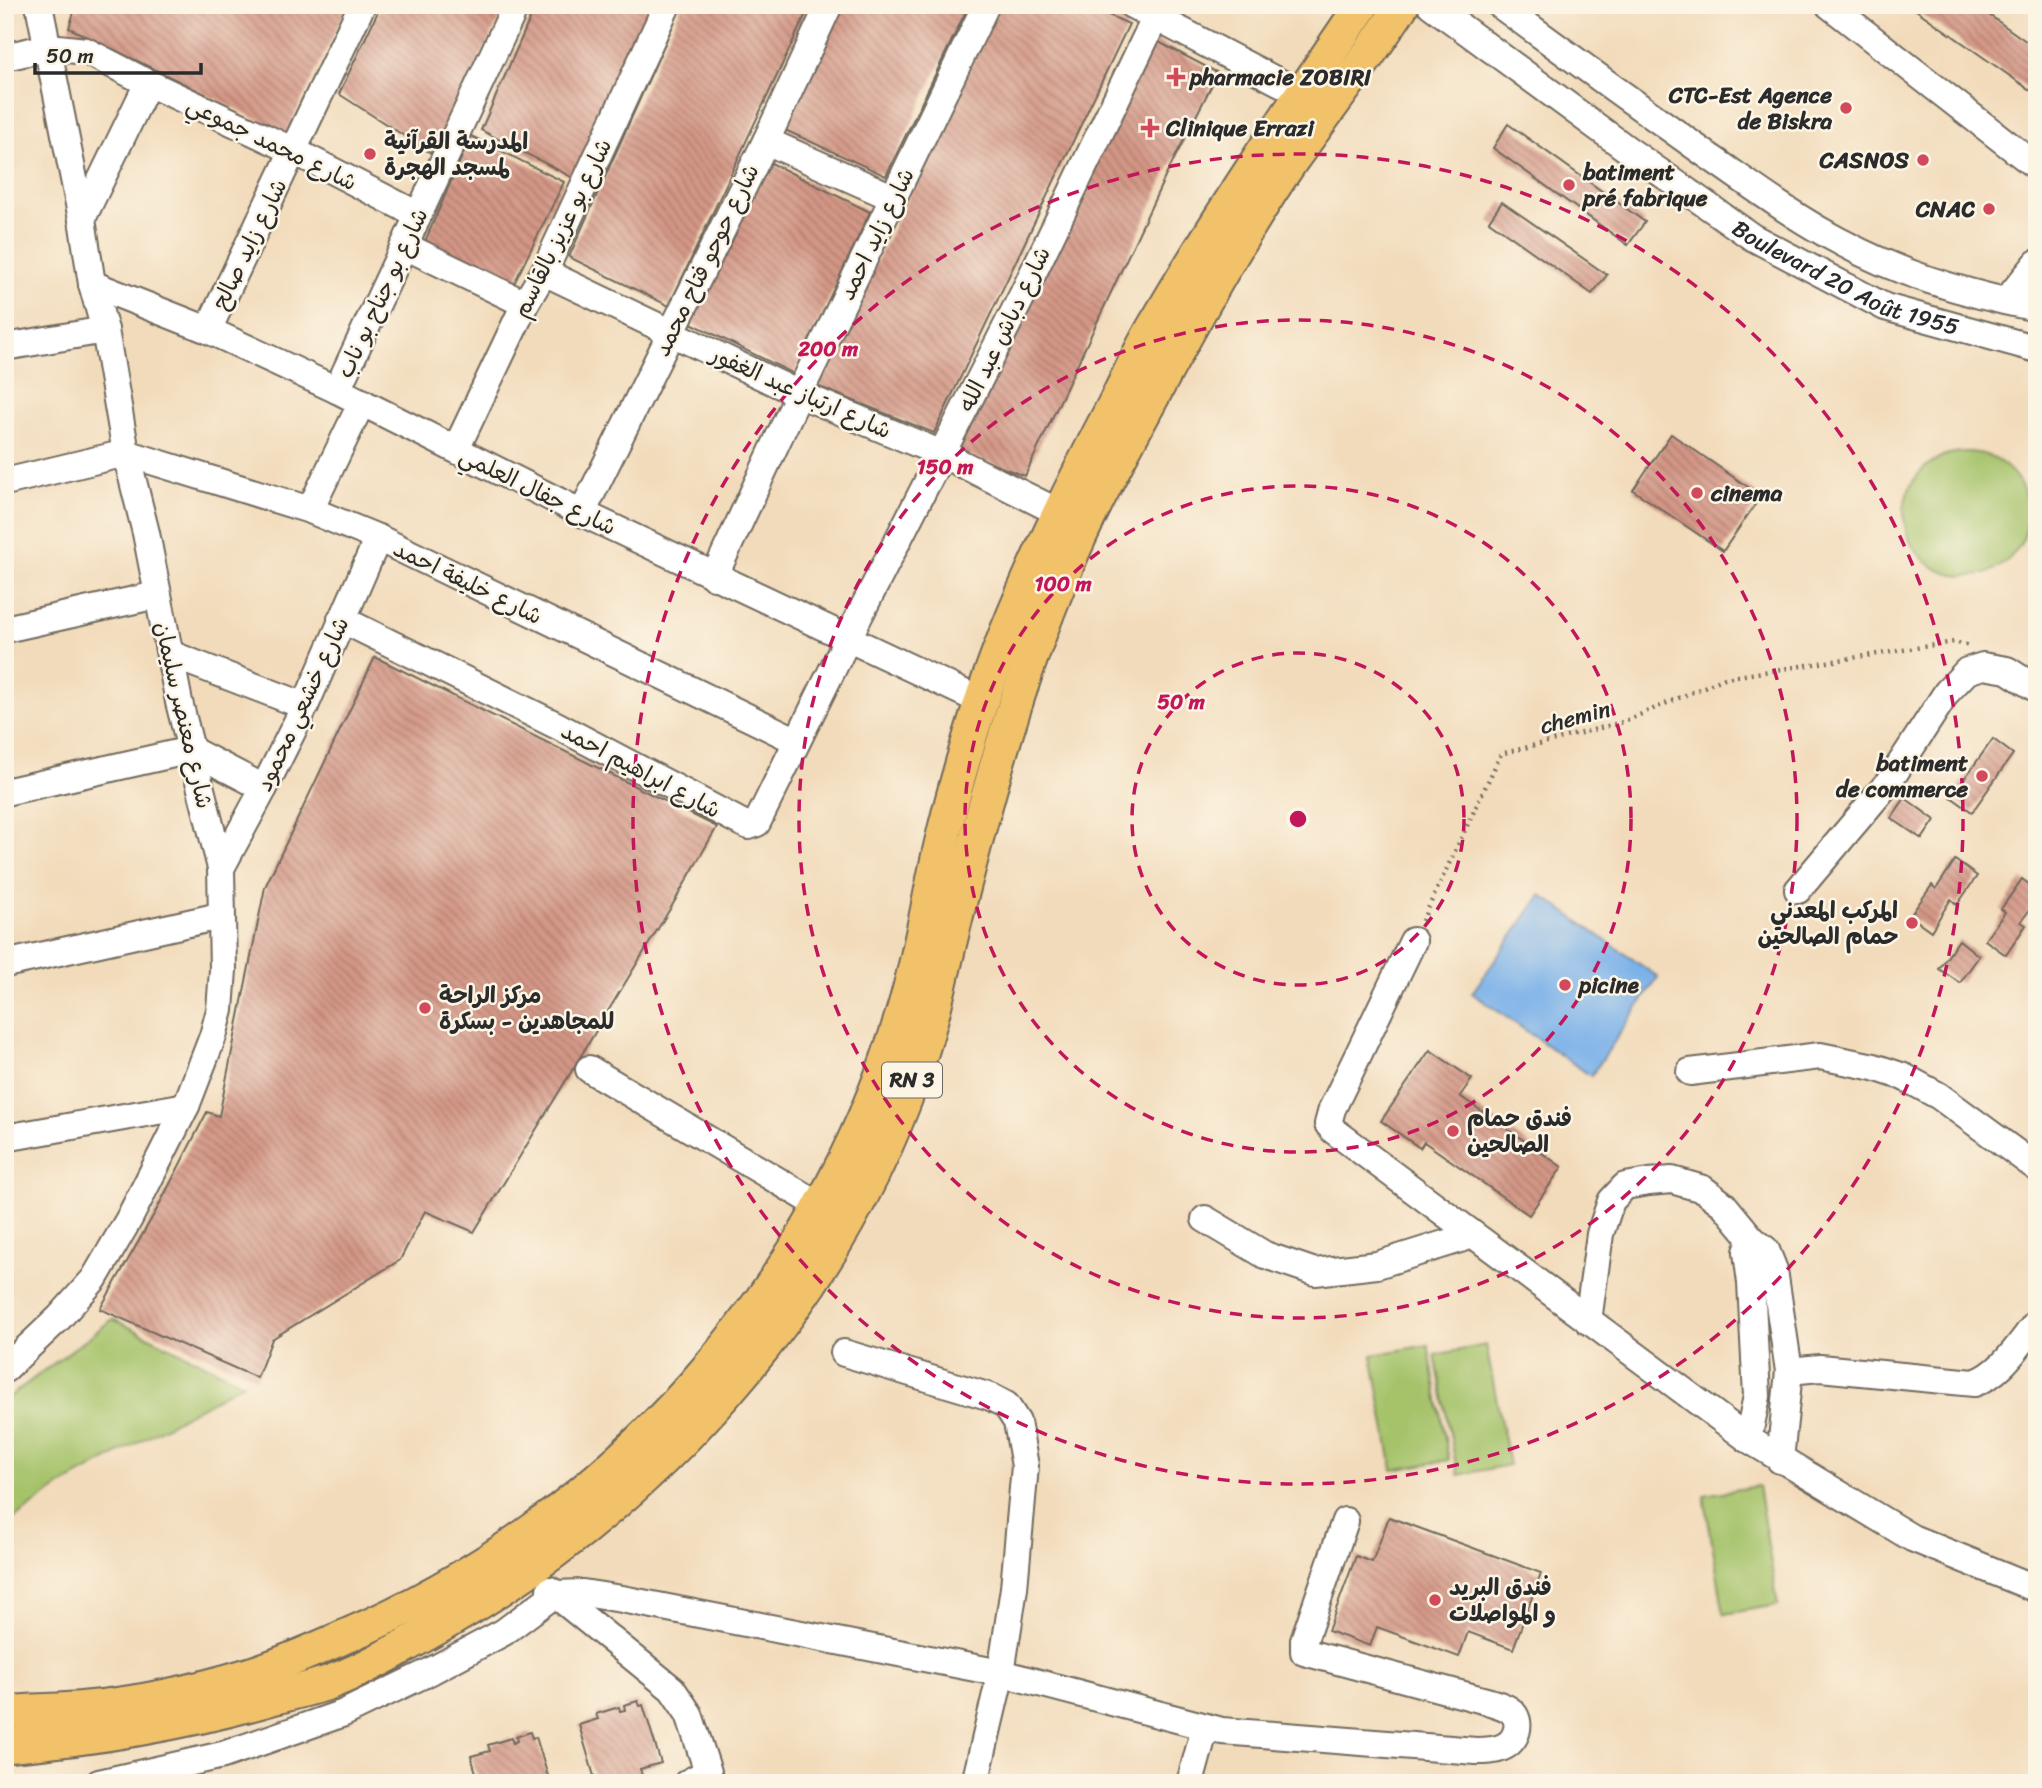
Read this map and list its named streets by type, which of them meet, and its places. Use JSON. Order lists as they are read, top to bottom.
{
  "streets": {
    "main road": ["RN 3"],
    "street": [
      "شارع محمد جموعي",
      "شارع بو عزيز بالقاسم",
      "شارع زايد احمد",
      "شارع زايد صالح",
      "شارع حوحو فتاح محمد",
      "Boulevard 20 Août 1955",
      "شارع بو جناح بو ناب",
      "شارع دباش عبد الله",
      "شارع ارتباز عبد الغفور",
      "شارع جفال العلمي",
      "شارع خليفة احمد",
      "شارع خشعي محمود",
      "شارع معنصر سليمان",
      "شارع ابراهيم احمد"
    ],
    "path": ["chemin"]
  },
  "crossings": [
    ["شارع محمد جموعي", "شارع زايد صالح"],
    ["شارع محمد جموعي", "شارع بو جناح بو ناب"],
    ["شارع محمد جموعي", "شارع معنصر سليمان"],
    ["شارع بو عزيز بالقاسم", "شارع ارتباز عبد الغفور"],
    ["شارع بو عزيز بالقاسم", "شارع جفال العلمي"],
    ["شارع زايد احمد", "شارع ارتباز عبد الغفور"],
    ["شارع زايد احمد", "شارع جفال العلمي"],
    ["شارع زايد صالح", "شارع جفال العلمي"],
    ["شارع حوحو فتاح محمد", "شارع ارتباز عبد الغفور"],
    ["شارع حوحو فتاح محمد", "شارع جفال العلمي"],
    ["شارع بو جناح بو ناب", "شارع جفال العلمي"],
    ["شارع دباش عبد الله", "شارع ارتباز عبد الغفور"],
    ["شارع دباش عبد الله", "شارع جفال العلمي"],
    ["شارع دباش عبد الله", "شارع ابراهيم احمد"],
    ["شارع ارتباز عبد الغفور", "RN 3"],
    ["شارع جفال العلمي", "شارع معنصر سليمان"],
    ["شارع جفال العلمي", "شارع ابراهيم احمد"],
    ["شارع جفال العلمي", "RN 3"],
    ["شارع خليفة احمد", "شارع خشعي محمود"],
    ["شارع خليفة احمد", "شارع معنصر سليمان"],
    ["شارع خليفة احمد", "شارع ابراهيم احمد"],
    ["شارع خشعي محمود", "شارع معنصر سليمان"],
    ["شارع خشعي محمود", "شارع ابراهيم احمد"]
  ],
  "places": {
    "health": ["pharmacie ZOBIRI", "Clinique Errazi"],
    "other": [
      "CTC-Est Agence de Biskra",
      "المدرسة القرآنية لمسجد الهجرة",
      "CASNOS",
      "batiment pré fabrique",
      "CNAC",
      "cinema",
      "batiment de commerce",
      "المركب المعدني حمام الصالحين",
      "picine",
      "مركز الراحة للمجاهدين - بسكرة",
      "فندق حمام الصالحين",
      "فندق البريد و المواصلات"
    ]
  },
  "scale_bar": "50 m",
  "rings": [
    "200 m",
    "150 m",
    "100 m",
    "50 m"
  ]
}
